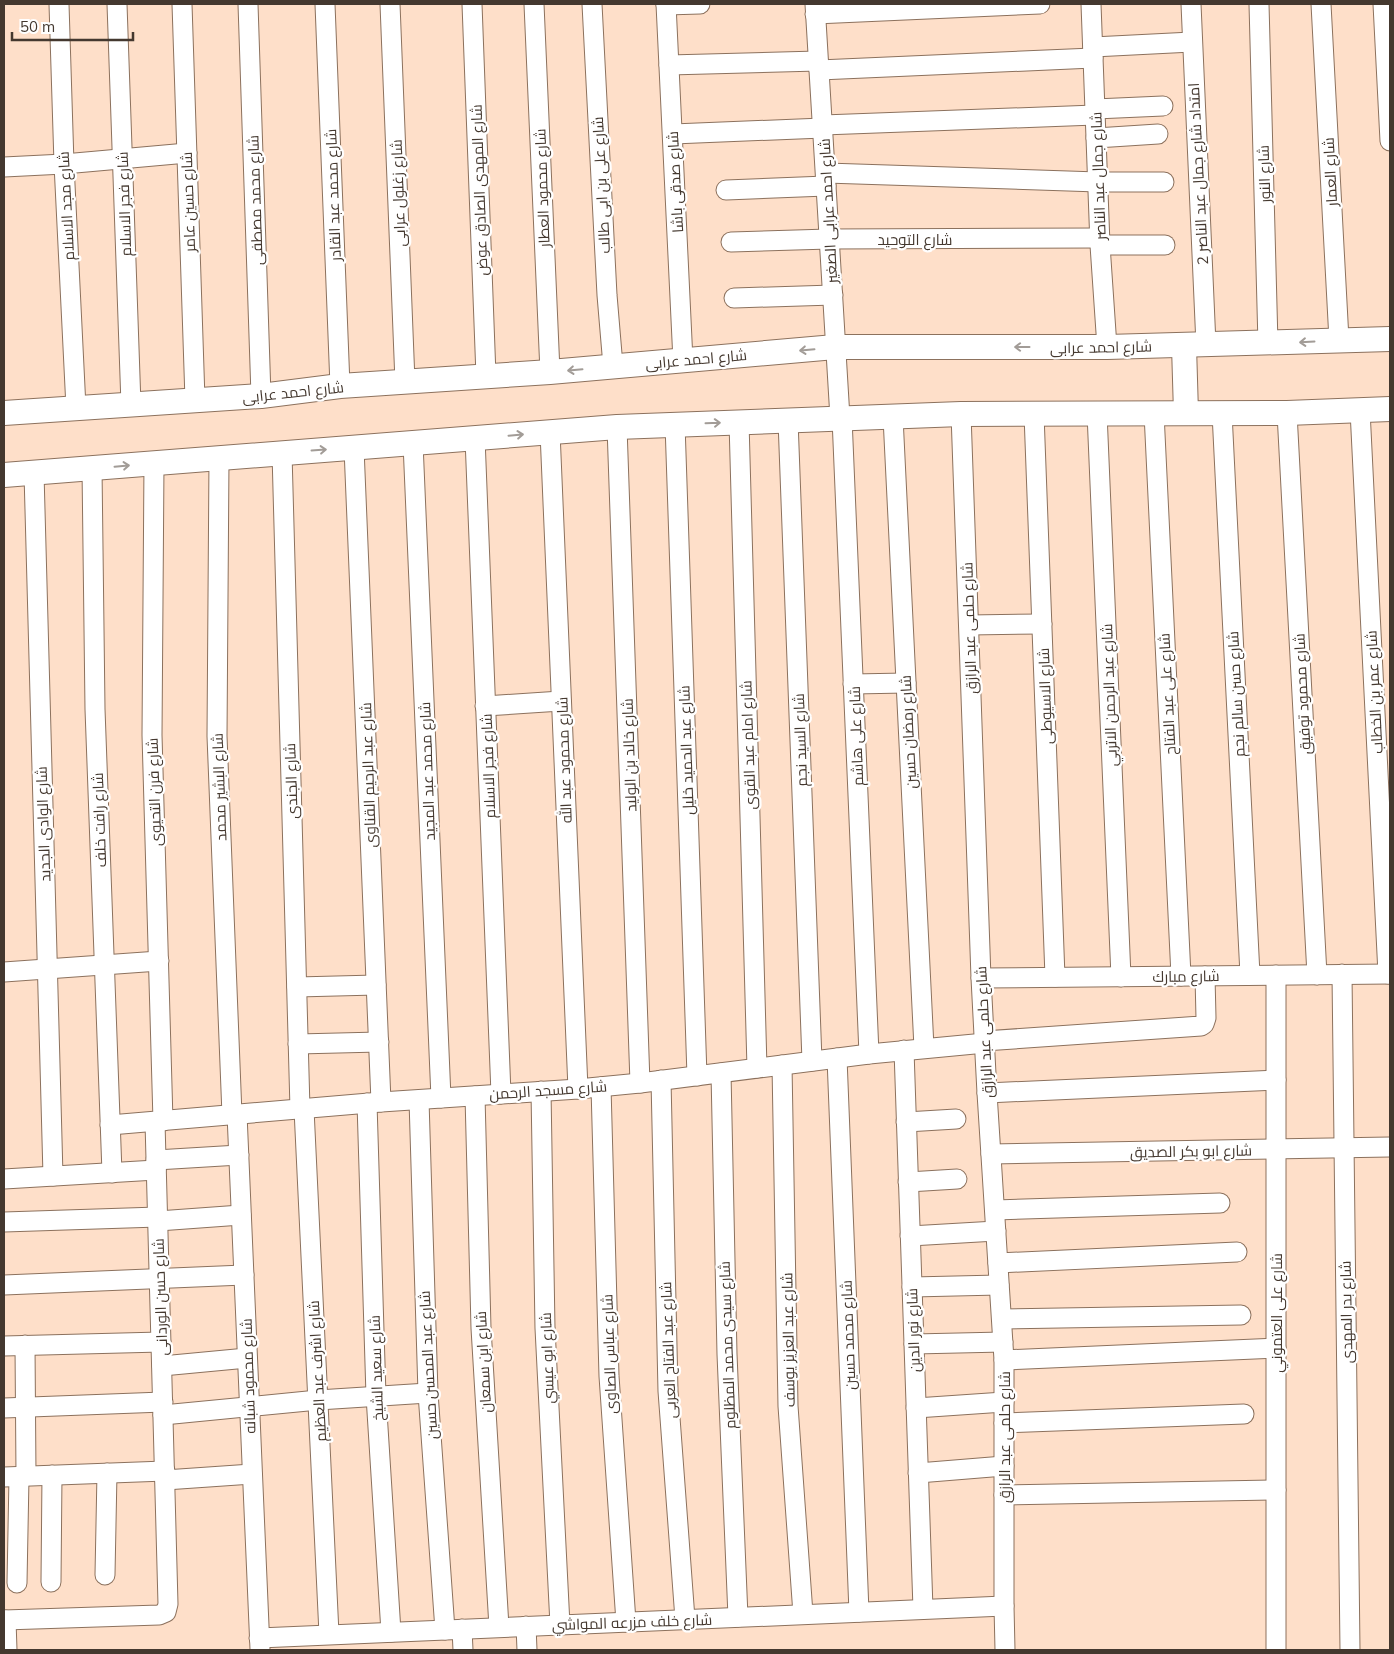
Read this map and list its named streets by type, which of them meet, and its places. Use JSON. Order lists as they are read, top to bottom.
{
  "streets": {
    "street": [
      "شارع العمار",
      "امتداد شارع جمال عبد الناصر 2",
      "شارع النور",
      "شارع جمال عبد الناصر",
      "شارع صدقى باشا",
      "شارع على بن ابى طالب",
      "شارع محمود العطار",
      "شارع المهدى الصادق عوض",
      "شارع زغلول عرابى",
      "شارع محمد عبد القادر",
      "شارع محمد مصطفى",
      "شارع حسين عامر",
      "شارع فجر الاسلام",
      "شارع مجد الاسلام",
      "شارع احمد عرابى الصغير",
      "شارع التوحيد",
      "شارع احمد عرابى",
      "شارع حلمى عبد الرازق",
      "شارع عمر بن الخطاب",
      "شارع على عبد الفتاح",
      "شارع حسن سالم نجم",
      "شارع محمود توفيق",
      "شارع عبد الرحمن الاتربي",
      "شارع الاسيوطى",
      "شارع رمضان حسين",
      "شارع على هاشم",
      "شارع السيد نجم",
      "شارع امام عبد القوى",
      "شارع عبد الحميد خليل",
      "شارع خالد بن الوليد",
      "شارع محمود عبد الله",
      "شارع محمد عبد المجيد",
      "شارع عبد الرحيم القناوى",
      "شارع الجندى",
      "شارع البشير محمد",
      "شارع فرن التحيوى",
      "شارع رافت خلف",
      "شارع الوادى الجديد",
      "شارع مبارك",
      "شارع مسجد الرحمن",
      "شارع ابو بكر الصديق",
      "شارع حسن الوردانى",
      "شارع بدر المهدى",
      "شارع على العتموني",
      "شارع نور الدين",
      "شارع محمد حسين",
      "شارع عبد العزيز يوسف",
      "شارع سيدى محمد المظلوم",
      "شارع عبد الفتاح العربى",
      "شارع عباس الصاوى",
      "شارع ابو عيسي",
      "شارع ابن سمعان",
      "شارع عبد المحسن حسين",
      "شارع سعيد الشيخ",
      "شارع اشرف عبد العظيم",
      "شارع محمود شبانه",
      "شارع خلف مزرعه المواشي"
    ]
  },
  "crossings": [
    ["شارع العمار", "شارع احمد عرابى"],
    ["امتداد شارع جمال عبد الناصر 2", "شارع احمد عرابى"],
    ["شارع النور", "شارع احمد عرابى"],
    ["شارع جمال عبد الناصر", "شارع التوحيد"],
    ["شارع جمال عبد الناصر", "شارع احمد عرابى"],
    ["شارع صدقى باشا", "شارع احمد عرابى"],
    ["شارع على بن ابى طالب", "شارع احمد عرابى"],
    ["شارع محمود العطار", "شارع احمد عرابى"],
    ["شارع المهدى الصادق عوض", "شارع احمد عرابى"],
    ["شارع زغلول عرابى", "شارع احمد عرابى"],
    ["شارع محمد عبد القادر", "شارع احمد عرابى"],
    ["شارع محمد مصطفى", "شارع احمد عرابى"],
    ["شارع حسين عامر", "شارع احمد عرابى"],
    ["شارع فجر الاسلام", "شارع احمد عرابى"],
    ["شارع فجر الاسلام", "شارع مسجد الرحمن"],
    ["شارع مجد الاسلام", "شارع احمد عرابى"],
    ["شارع احمد عرابى الصغير", "شارع التوحيد"],
    ["شارع احمد عرابى الصغير", "شارع احمد عرابى"],
    ["شارع احمد عرابى الصغير", "شارع على هاشم"],
    ["شارع حلمى عبد الرازق", "شارع مبارك"],
    ["شارع حلمى عبد الرازق", "شارع مسجد الرحمن"],
    ["شارع حلمى عبد الرازق", "شارع ابو بكر الصديق"],
    ["شارع حلمى عبد الرازق", "شارع خلف مزرعه المواشي"],
    ["شارع عمر بن الخطاب", "شارع مبارك"],
    ["شارع على عبد الفتاح", "شارع مبارك"],
    ["شارع حسن سالم نجم", "شارع مبارك"],
    ["شارع محمود توفيق", "شارع مبارك"],
    ["شارع عبد الرحمن الاتربي", "شارع مبارك"],
    ["شارع الاسيوطى", "شارع مبارك"],
    ["شارع رمضان حسين", "شارع مسجد الرحمن"],
    ["شارع على هاشم", "شارع مسجد الرحمن"],
    ["شارع السيد نجم", "شارع مسجد الرحمن"],
    ["شارع امام عبد القوى", "شارع مسجد الرحمن"],
    ["شارع عبد الحميد خليل", "شارع مسجد الرحمن"],
    ["شارع خالد بن الوليد", "شارع مسجد الرحمن"],
    ["شارع محمود عبد الله", "شارع مسجد الرحمن"],
    ["شارع محمد عبد المجيد", "شارع مسجد الرحمن"],
    ["شارع عبد الرحيم القناوى", "شارع مسجد الرحمن"],
    ["شارع عبد الرحيم القناوى", "شارع سعيد الشيخ"],
    ["شارع الجندى", "شارع مسجد الرحمن"],
    ["شارع الجندى", "شارع اشرف عبد العظيم"],
    ["شارع البشير محمد", "شارع مسجد الرحمن"],
    ["شارع البشير محمد", "شارع محمود شبانه"],
    ["شارع فرن التحيوى", "شارع مسجد الرحمن"],
    ["شارع فرن التحيوى", "شارع حسن الوردانى"],
    ["شارع رافت خلف", "شارع مسجد الرحمن"],
    ["شارع مبارك", "شارع مسجد الرحمن"],
    ["شارع مبارك", "شارع بدر المهدى"],
    ["شارع مبارك", "شارع على العتموني"],
    ["شارع مسجد الرحمن", "شارع حسن الوردانى"],
    ["شارع مسجد الرحمن", "شارع نور الدين"],
    ["شارع مسجد الرحمن", "شارع محمد حسين"],
    ["شارع مسجد الرحمن", "شارع عبد العزيز يوسف"],
    ["شارع مسجد الرحمن", "شارع سيدى محمد المظلوم"],
    ["شارع مسجد الرحمن", "شارع عبد الفتاح العربى"],
    ["شارع مسجد الرحمن", "شارع عباس الصاوى"],
    ["شارع مسجد الرحمن", "شارع ابو عيسي"],
    ["شارع مسجد الرحمن", "شارع ابن سمعان"],
    ["شارع مسجد الرحمن", "شارع عبد المحسن حسين"],
    ["شارع مسجد الرحمن", "شارع سعيد الشيخ"],
    ["شارع مسجد الرحمن", "شارع اشرف عبد العظيم"],
    ["شارع مسجد الرحمن", "شارع محمود شبانه"],
    ["شارع ابو بكر الصديق", "شارع بدر المهدى"],
    ["شارع ابو بكر الصديق", "شارع على العتموني"],
    ["شارع نور الدين", "شارع خلف مزرعه المواشي"],
    ["شارع محمد حسين", "شارع خلف مزرعه المواشي"],
    ["شارع عبد العزيز يوسف", "شارع خلف مزرعه المواشي"],
    ["شارع سيدى محمد المظلوم", "شارع خلف مزرعه المواشي"],
    ["شارع عبد الفتاح العربى", "شارع خلف مزرعه المواشي"],
    ["شارع عباس الصاوى", "شارع خلف مزرعه المواشي"],
    ["شارع ابو عيسي", "شارع خلف مزرعه المواشي"],
    ["شارع ابن سمعان", "شارع خلف مزرعه المواشي"],
    ["شارع عبد المحسن حسين", "شارع خلف مزرعه المواشي"],
    ["شارع سعيد الشيخ", "شارع خلف مزرعه المواشي"],
    ["شارع اشرف عبد العظيم", "شارع خلف مزرعه المواشي"],
    ["شارع محمود شبانه", "شارع خلف مزرعه المواشي"]
  ],
  "scale_bar": "50 m"
}
